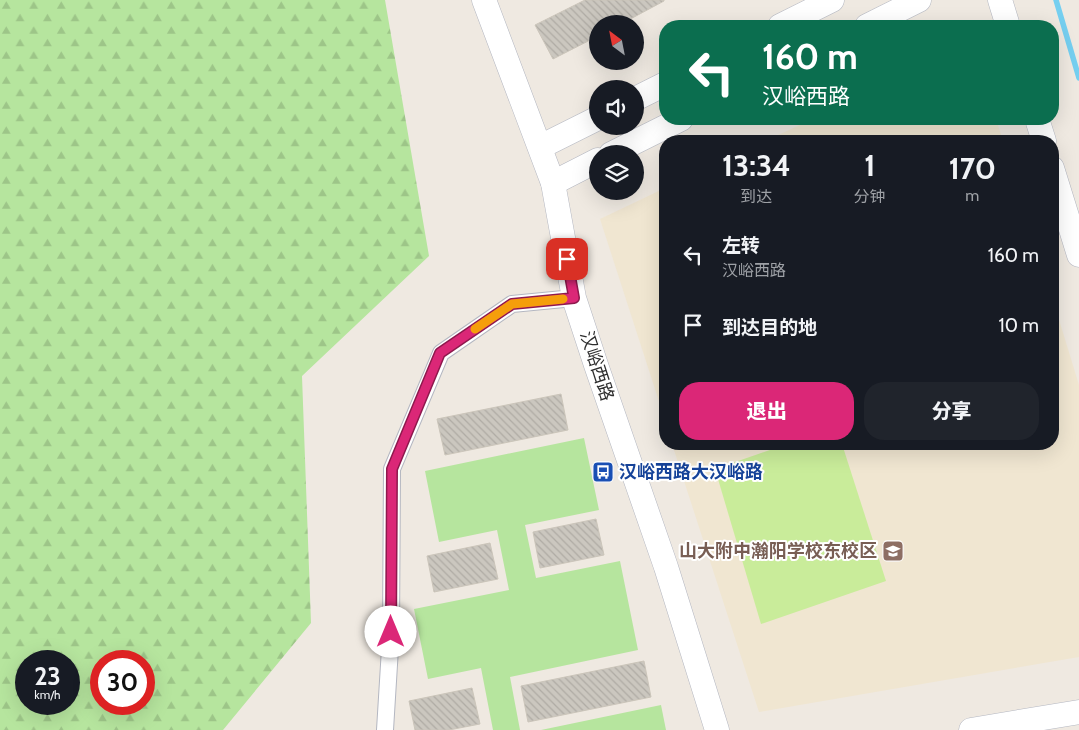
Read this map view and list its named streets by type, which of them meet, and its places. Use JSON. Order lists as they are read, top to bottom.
{
  "streets": {
    "street": ["汉峪西路"]
  },
  "places": {
    "bus stop": ["汉峪西路大汉峪路"],
    "school or university": ["山大附中瀚阳学校东校区"]
  },
  "north": "top left",
  "page": {
    "turn": ["160 m", "汉峪西路"],
    "eta": [
      "13:34",
      "到达",
      "1",
      "分钟",
      "170",
      "m"
    ],
    "list": [
      {
        "name": "左转",
        "note": "汉峪西路",
        "value": "160 m"
      },
      {
        "name": "到达目的地",
        "value": "10 m"
      }
    ],
    "buttons": ["退出", "分享"],
    "speed": "23 km/h",
    "limit": "30"
  }
}
